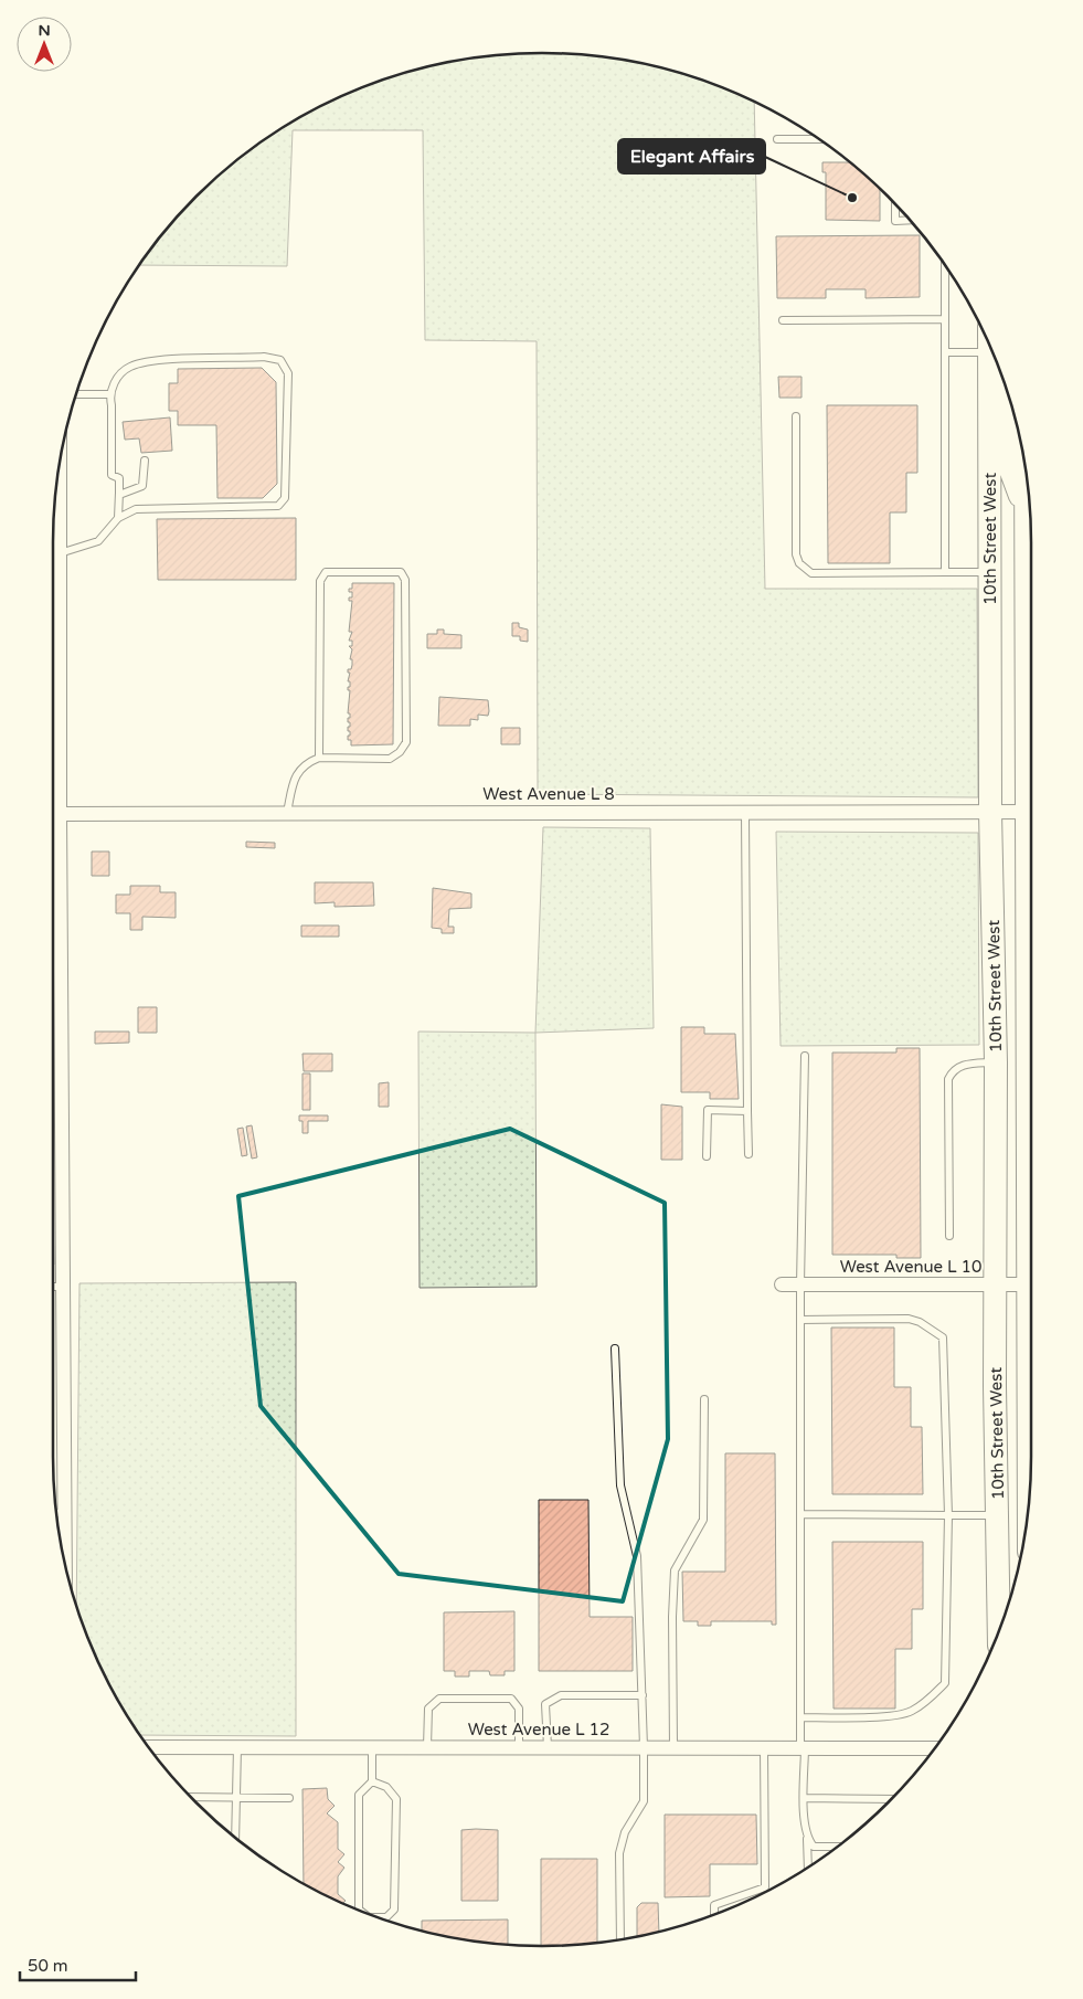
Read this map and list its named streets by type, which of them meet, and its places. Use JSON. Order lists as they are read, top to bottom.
{
  "streets": {
    "main road": ["10th Street West"],
    "street": ["West Avenue L 8", "West Avenue L 10", "West Avenue L 12"]
  },
  "crossings": [
    ["10th Street West", "West Avenue L 8"],
    ["10th Street West", "West Avenue L 10"]
  ],
  "places": ["Elegant Affairs"],
  "scale_bar": "50 m",
  "north": "top"
}
